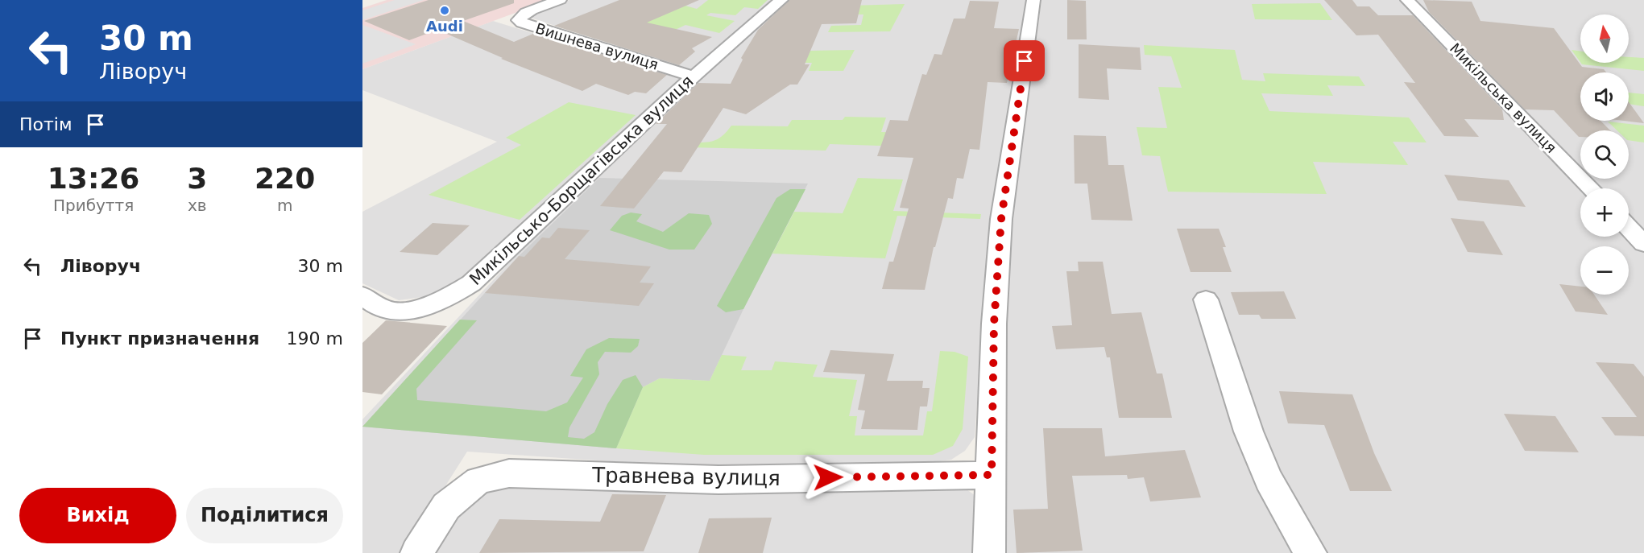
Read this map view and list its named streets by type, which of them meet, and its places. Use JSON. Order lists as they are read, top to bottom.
{
  "streets": {
    "street": [
      "Вишнева вулиця",
      "Микільська вулиця",
      "Микільсько-Борщагівська вулиця",
      "Травнева вулиця"
    ]
  },
  "crossings": [
    ["Вишнева вулиця", "Микільсько-Борщагівська вулиця"]
  ],
  "places": ["Audi"],
  "north": "top",
  "page": {
    "turn": ["30 m", "Ліворуч"],
    "map_buttons": ["+", "−"],
    "then": "Потім",
    "eta": [
      "13:26",
      "Прибуття",
      "3",
      "хв",
      "220",
      "m"
    ],
    "list": [
      {
        "name": "Ліворуч",
        "value": "30 m"
      },
      {
        "name": "Пункт призначення",
        "value": "190 m"
      }
    ],
    "buttons": ["Вихід", "Поділитися"]
  }
}
